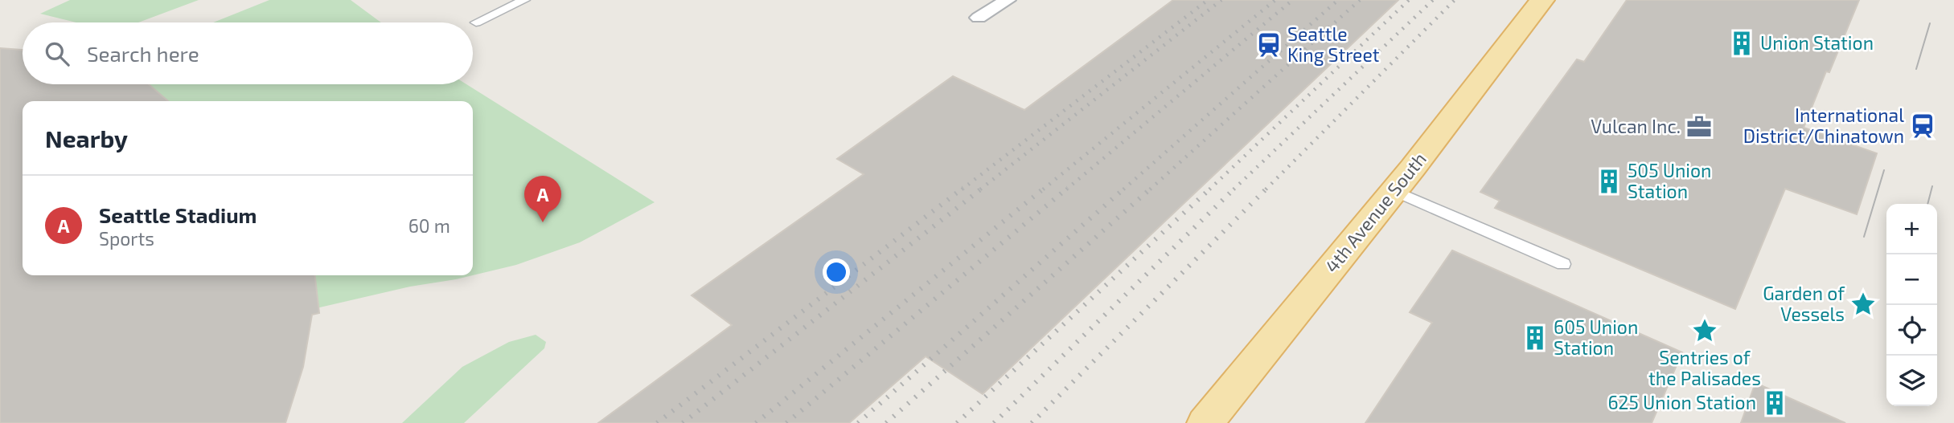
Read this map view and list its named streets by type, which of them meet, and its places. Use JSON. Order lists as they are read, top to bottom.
{
  "streets": {
    "main road": ["4th Avenue South"]
  },
  "places": {
    "building": [
      "Union Station",
      "505 Union Station",
      "605 Union Station",
      "625 Union Station"
    ],
    "station": ["Seattle King Street", "International District/Chinatown"],
    "office": ["Vulcan Inc."],
    "place": ["Garden of Vessels", "Sentries of the Palisades"]
  },
  "page": {
    "search": "Search here",
    "heading": "Nearby",
    "list": [
      {
        "mark": "A",
        "name": "Seattle Stadium",
        "note": "Sports",
        "value": "60 m"
      }
    ],
    "pins": "A",
    "map_buttons": ["+", "−"]
  }
}
